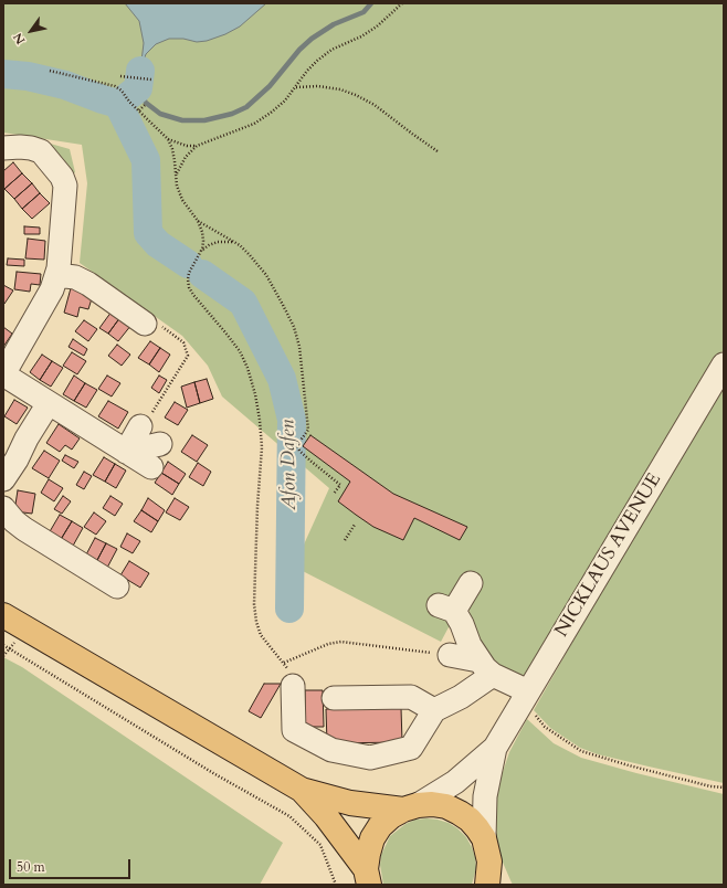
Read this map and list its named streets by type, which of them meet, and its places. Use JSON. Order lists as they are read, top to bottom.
{
  "streets": {
    "street": ["NICKLAUS AVENUE"]
  },
  "water": ["Afon Dafen"],
  "scale_bar": "50 m",
  "north": "bottom left"
}
